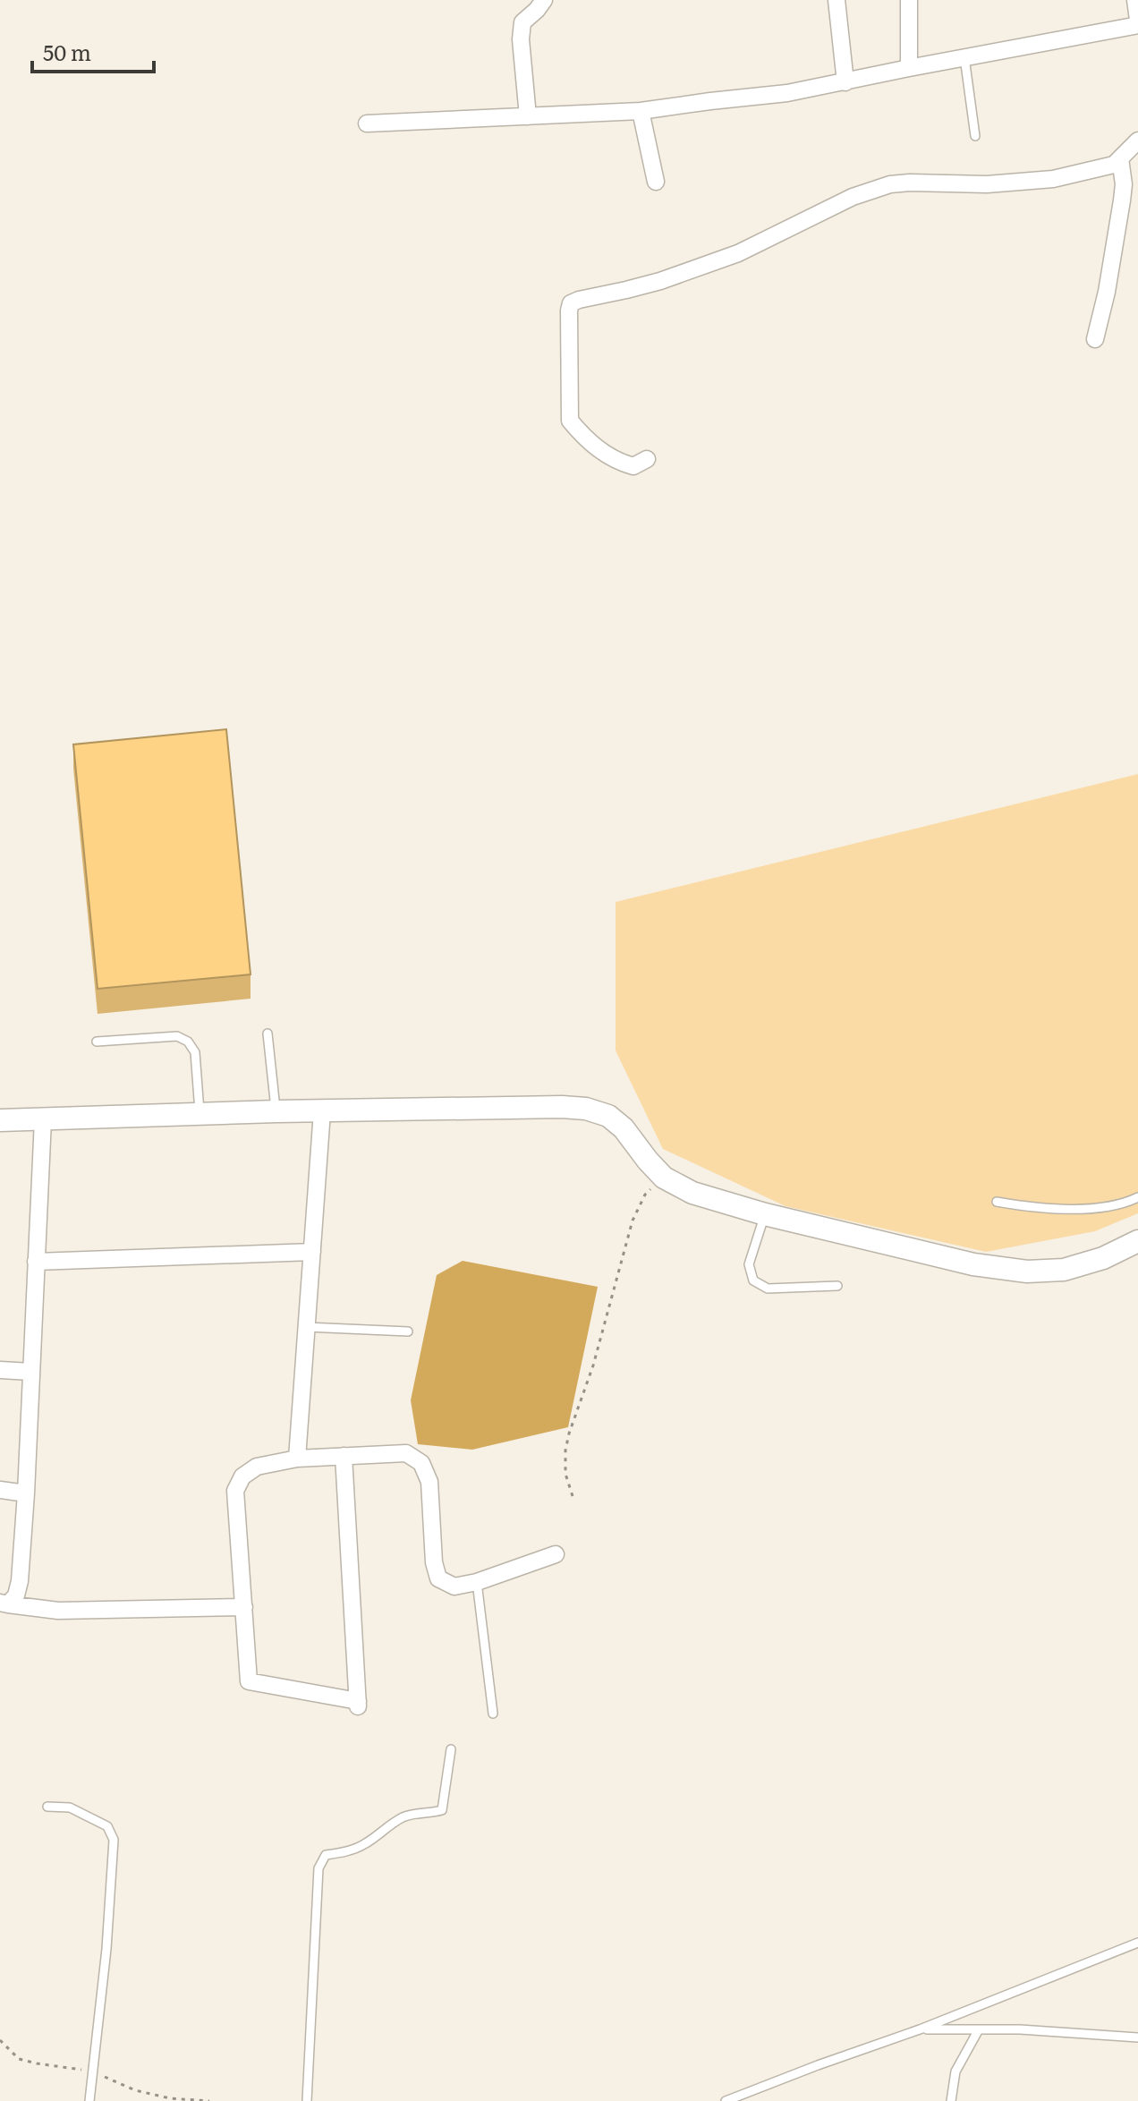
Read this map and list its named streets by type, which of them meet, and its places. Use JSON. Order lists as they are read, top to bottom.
{
  "scale_bar": "50 m"
}
